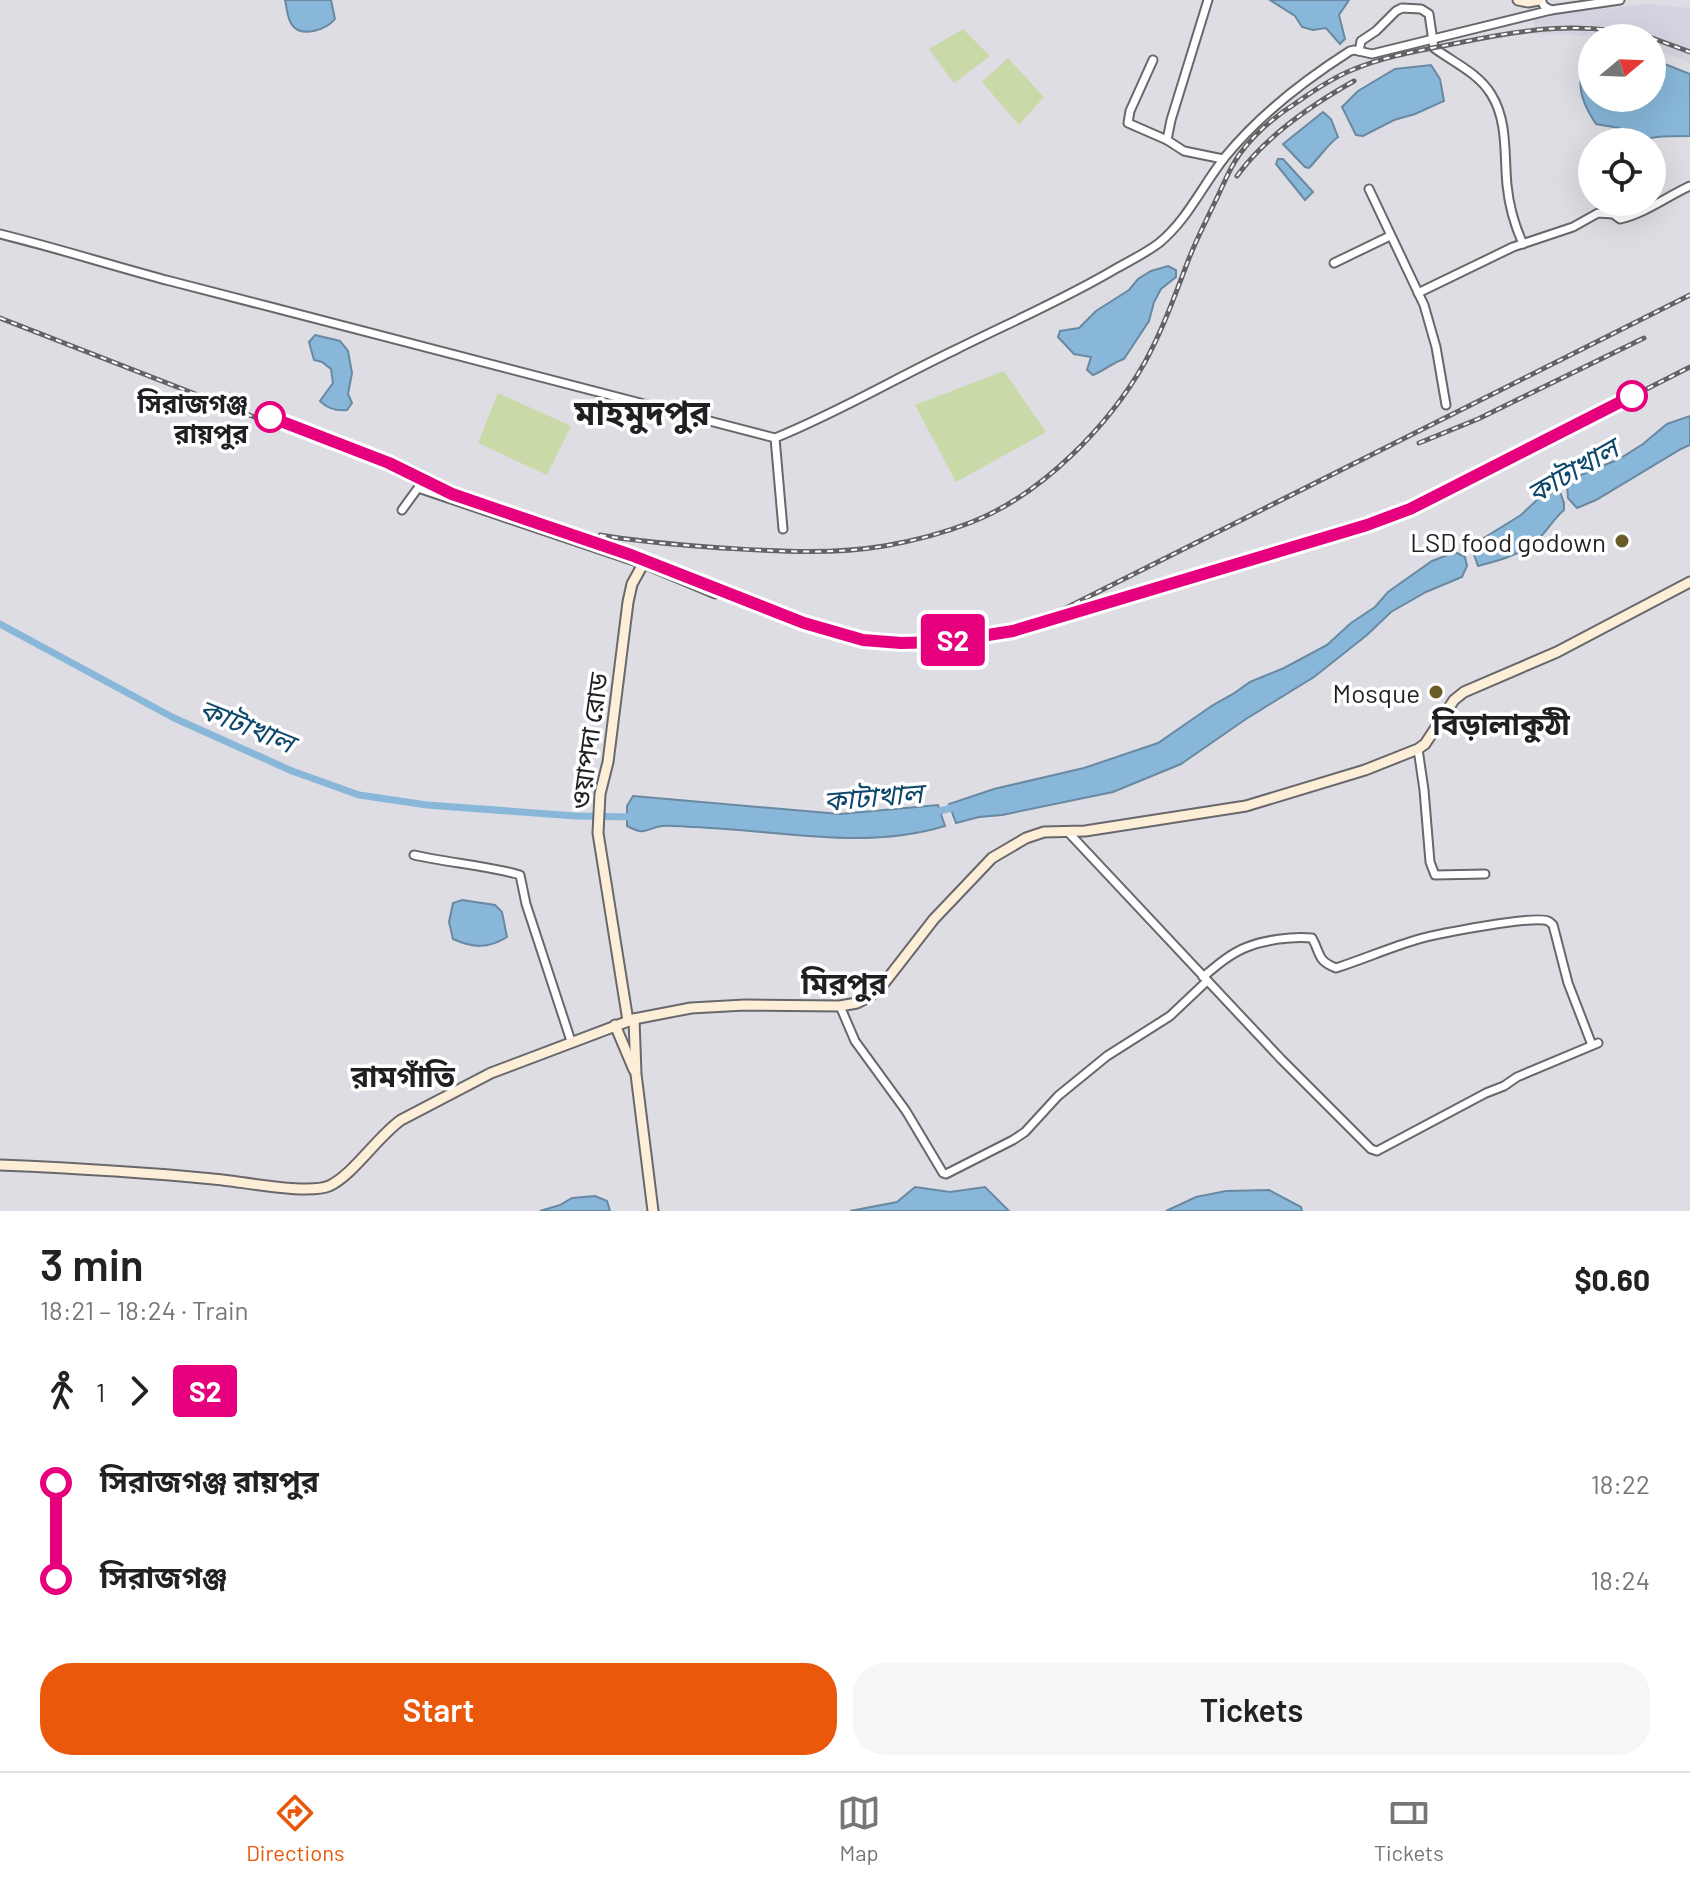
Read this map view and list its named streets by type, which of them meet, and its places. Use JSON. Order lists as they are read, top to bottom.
{
  "streets": {
    "main road": ["ওয়াপদা রোড"]
  },
  "districts": [
    "মাহমুদপুর",
    "বিড়ালাকুঠী",
    "মিরপুর",
    "রামগাঁতি"
  ],
  "water": ["কাটাখাল"],
  "places": ["সিরাজগঞ্জ রায়পুর", "LSD food godown", "Mosque"],
  "north": "right",
  "page": {
    "on_map": "S2",
    "heading": ["3 min", "18:21 – 18:24 · Train", "$0.60"],
    "legs": ["1", "S2"],
    "list": [
      {
        "name": "সিরাজগঞ্জ রায়পুর",
        "value": "18:22"
      },
      {
        "name": "সিরাজগঞ্জ",
        "value": "18:24"
      }
    ],
    "buttons": ["Start", "Tickets"],
    "tabs": ["Directions", "Map", "Tickets"]
  }
}
